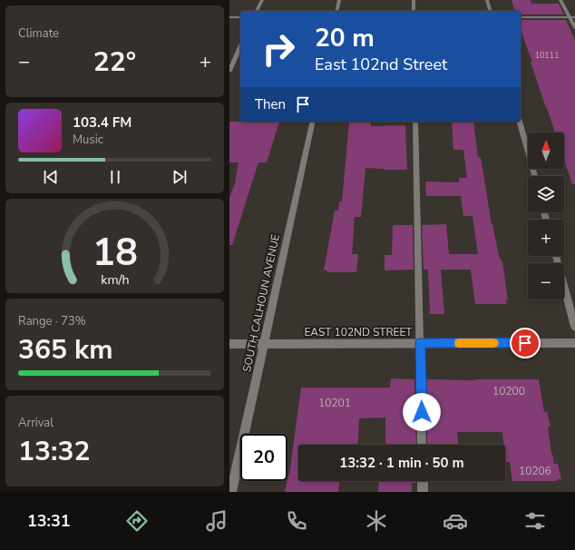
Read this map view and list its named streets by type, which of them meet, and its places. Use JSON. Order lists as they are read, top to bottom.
{
  "streets": {
    "street": ["SOUTH CALHOUN AVENUE", "EAST 102ND STREET"]
  },
  "crossings": [
    ["SOUTH CALHOUN AVENUE", "EAST 102ND STREET"]
  ],
  "house_numbers": [
    "10111",
    "10200",
    "10201",
    "10206"
  ],
  "north": "top",
  "page": {
    "tile": [
      "Climate",
      ["Range · 73%", "365 km"],
      ["Arrival", "13:32"]
    ],
    "turn": ["20 m", "East 102nd Street"],
    "heat": ["−", "22°", "+"],
    "then": "Then",
    "song": ["103.4 FM", "Music"],
    "map_buttons": ["+", "−"],
    "limit": "20",
    "trip": "13:32 · 1 min · 50 m",
    "tabs": "13:31",
    "gauge": ["18", "km/h"]
  }
}
